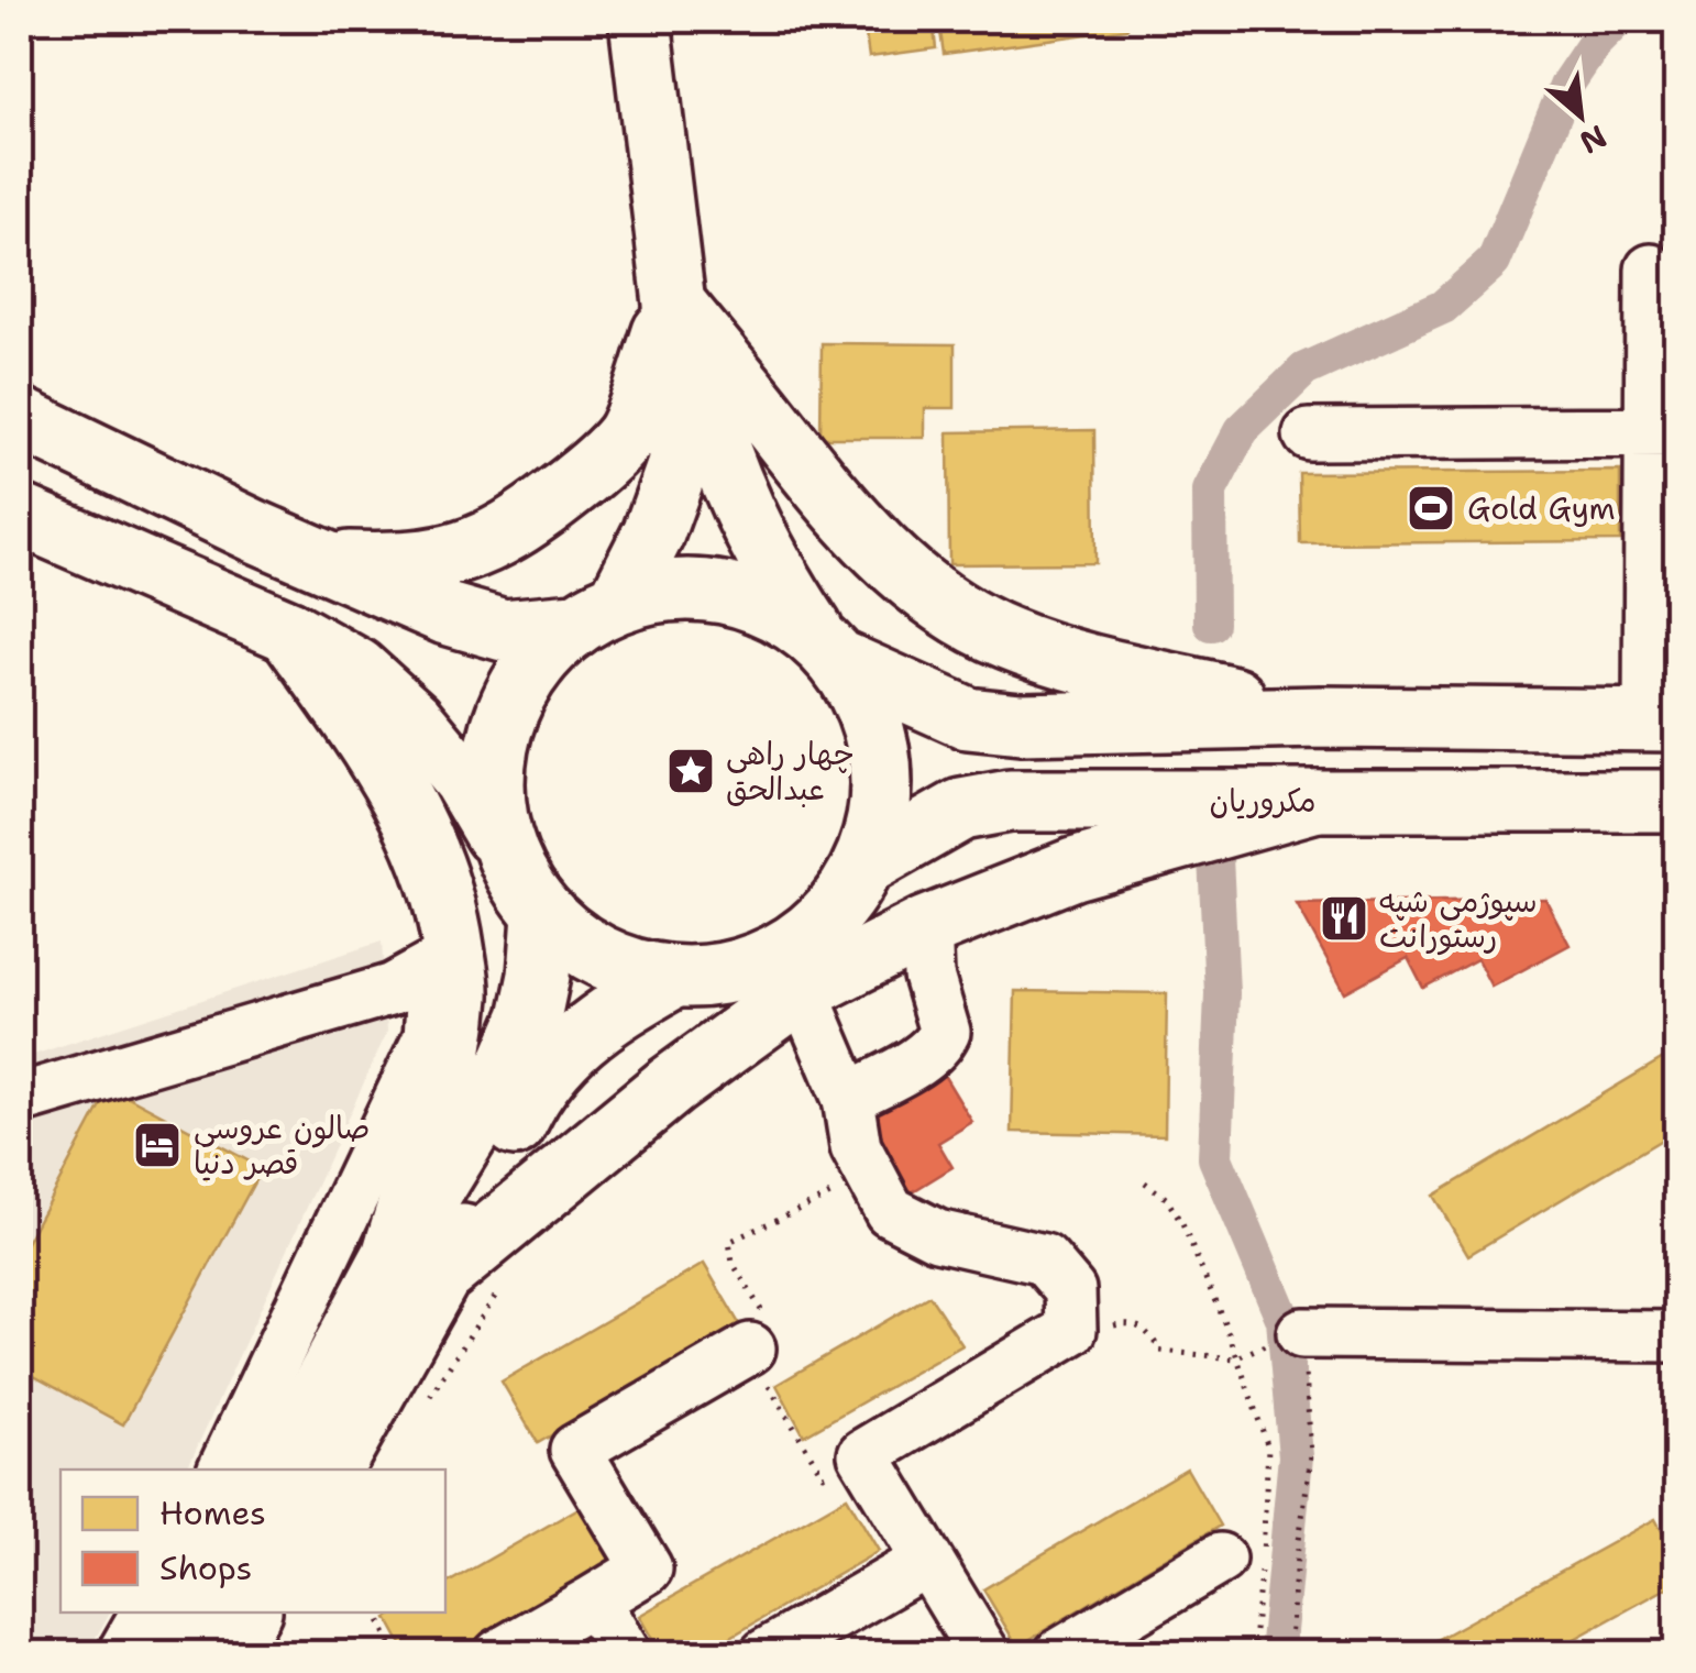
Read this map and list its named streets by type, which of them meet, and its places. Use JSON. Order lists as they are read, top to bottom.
{
  "streets": {
    "main road": ["مکروریان"]
  },
  "places": {
    "sports": ["Gold Gym"],
    "place": ["چهار راهی عبدالحق"],
    "restaurant": ["سپوژمی شپه رستورانت"],
    "hotel": ["صالون عروسی قصر دنیا"]
  },
  "legend": ["Homes", "Shops"],
  "north": "bottom right"
}
